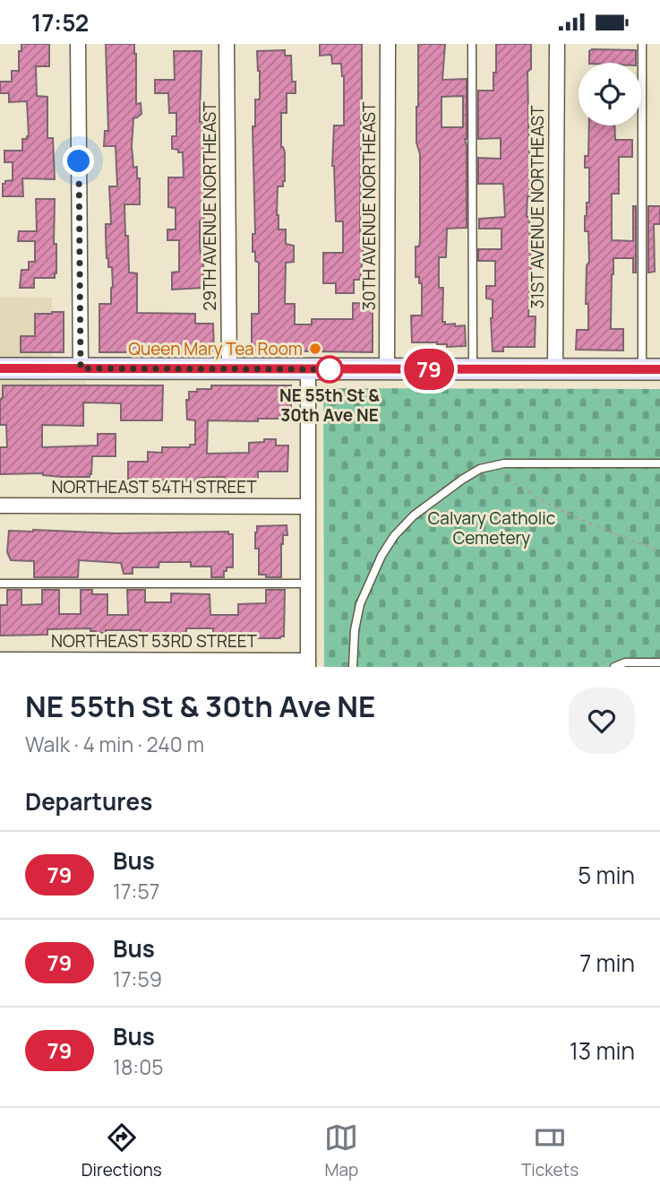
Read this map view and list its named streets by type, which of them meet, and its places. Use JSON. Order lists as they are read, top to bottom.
{
  "streets": {
    "street": [
      "29TH AVENUE NORTHEAST",
      "30TH AVENUE NORTHEAST",
      "31ST AVENUE NORTHEAST",
      "NORTHEAST 54TH STREET",
      "NORTHEAST 53RD STREET"
    ]
  },
  "parks": ["Calvary Catholic Cemetery"],
  "places": ["Queen Mary Tea Room", "NE 55th St & 30th Ave NE"],
  "lines": ["bus line 79"],
  "page": {
    "status": "17:52",
    "on_map": "79",
    "heading": [
      ["NE 55th St & 30th Ave NE", "Walk · 4 min · 240 m"],
      "Departures"
    ],
    "list": [
      {
        "mark": "79",
        "name": "Bus",
        "note": "17:57",
        "value": "5 min"
      },
      {
        "mark": "79",
        "name": "Bus",
        "note": "17:59",
        "value": "7 min"
      },
      {
        "mark": "79",
        "name": "Bus",
        "note": "18:05",
        "value": "13 min"
      }
    ],
    "tabs": ["Directions", "Map", "Tickets"]
  }
}
